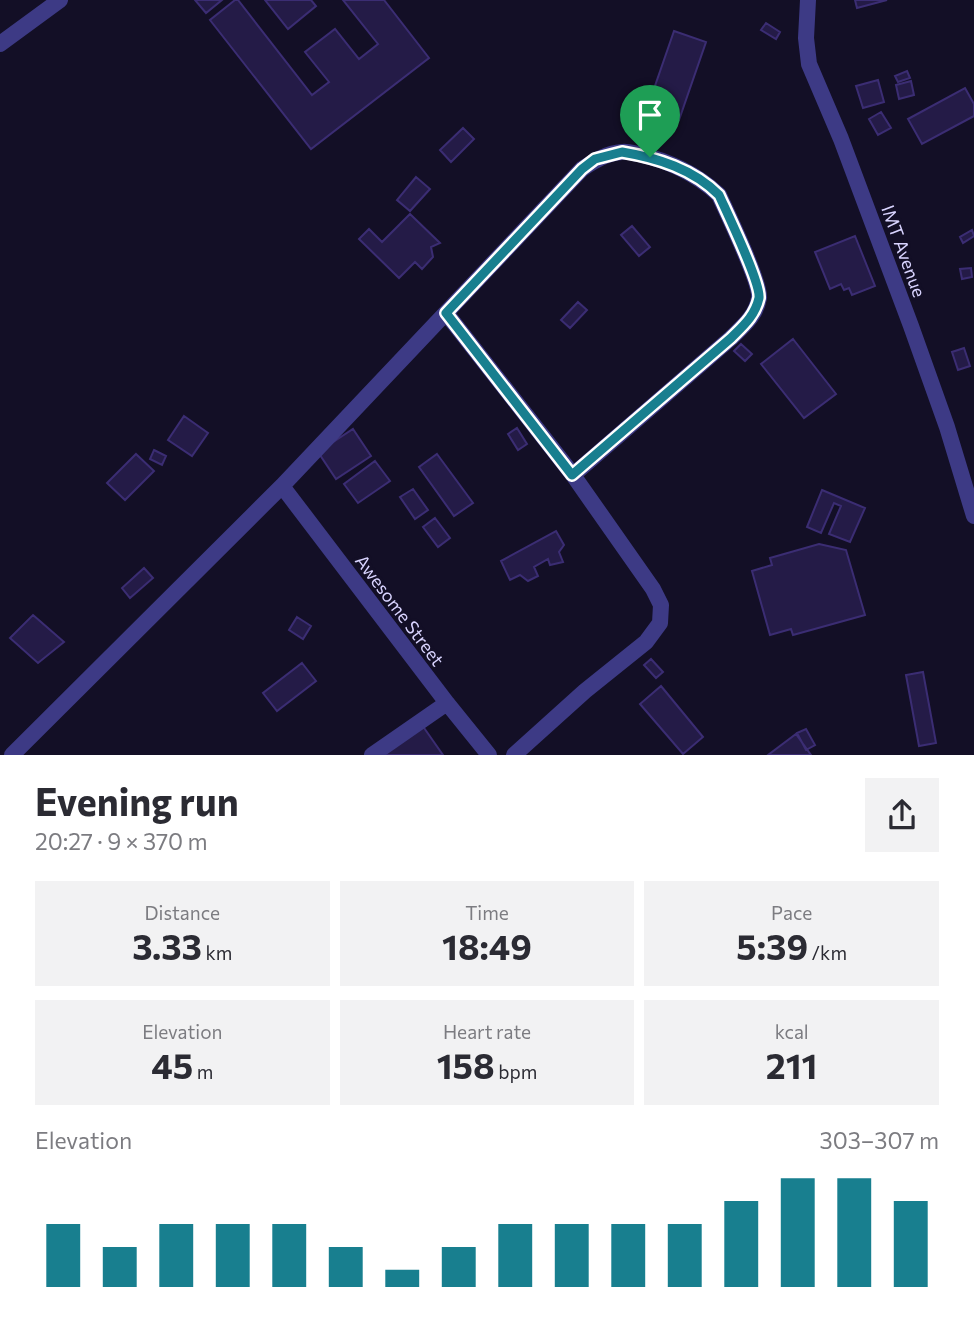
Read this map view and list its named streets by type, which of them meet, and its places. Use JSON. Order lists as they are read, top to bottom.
{
  "streets": {
    "street": ["IMT Avenue", "Awesome Street"]
  },
  "page": {
    "heading": ["Evening run", "20:27 · 9 × 370 m"],
    "stats": [
      ["Distance", "3.33 km"],
      ["Time", "18:49"],
      ["Pace", "5:39 /km"],
      ["Elevation", "45 m"],
      ["Heart rate", "158 bpm"],
      ["kcal", "211"]
    ],
    "chart": ["Elevation", "303–307 m"]
  }
}
